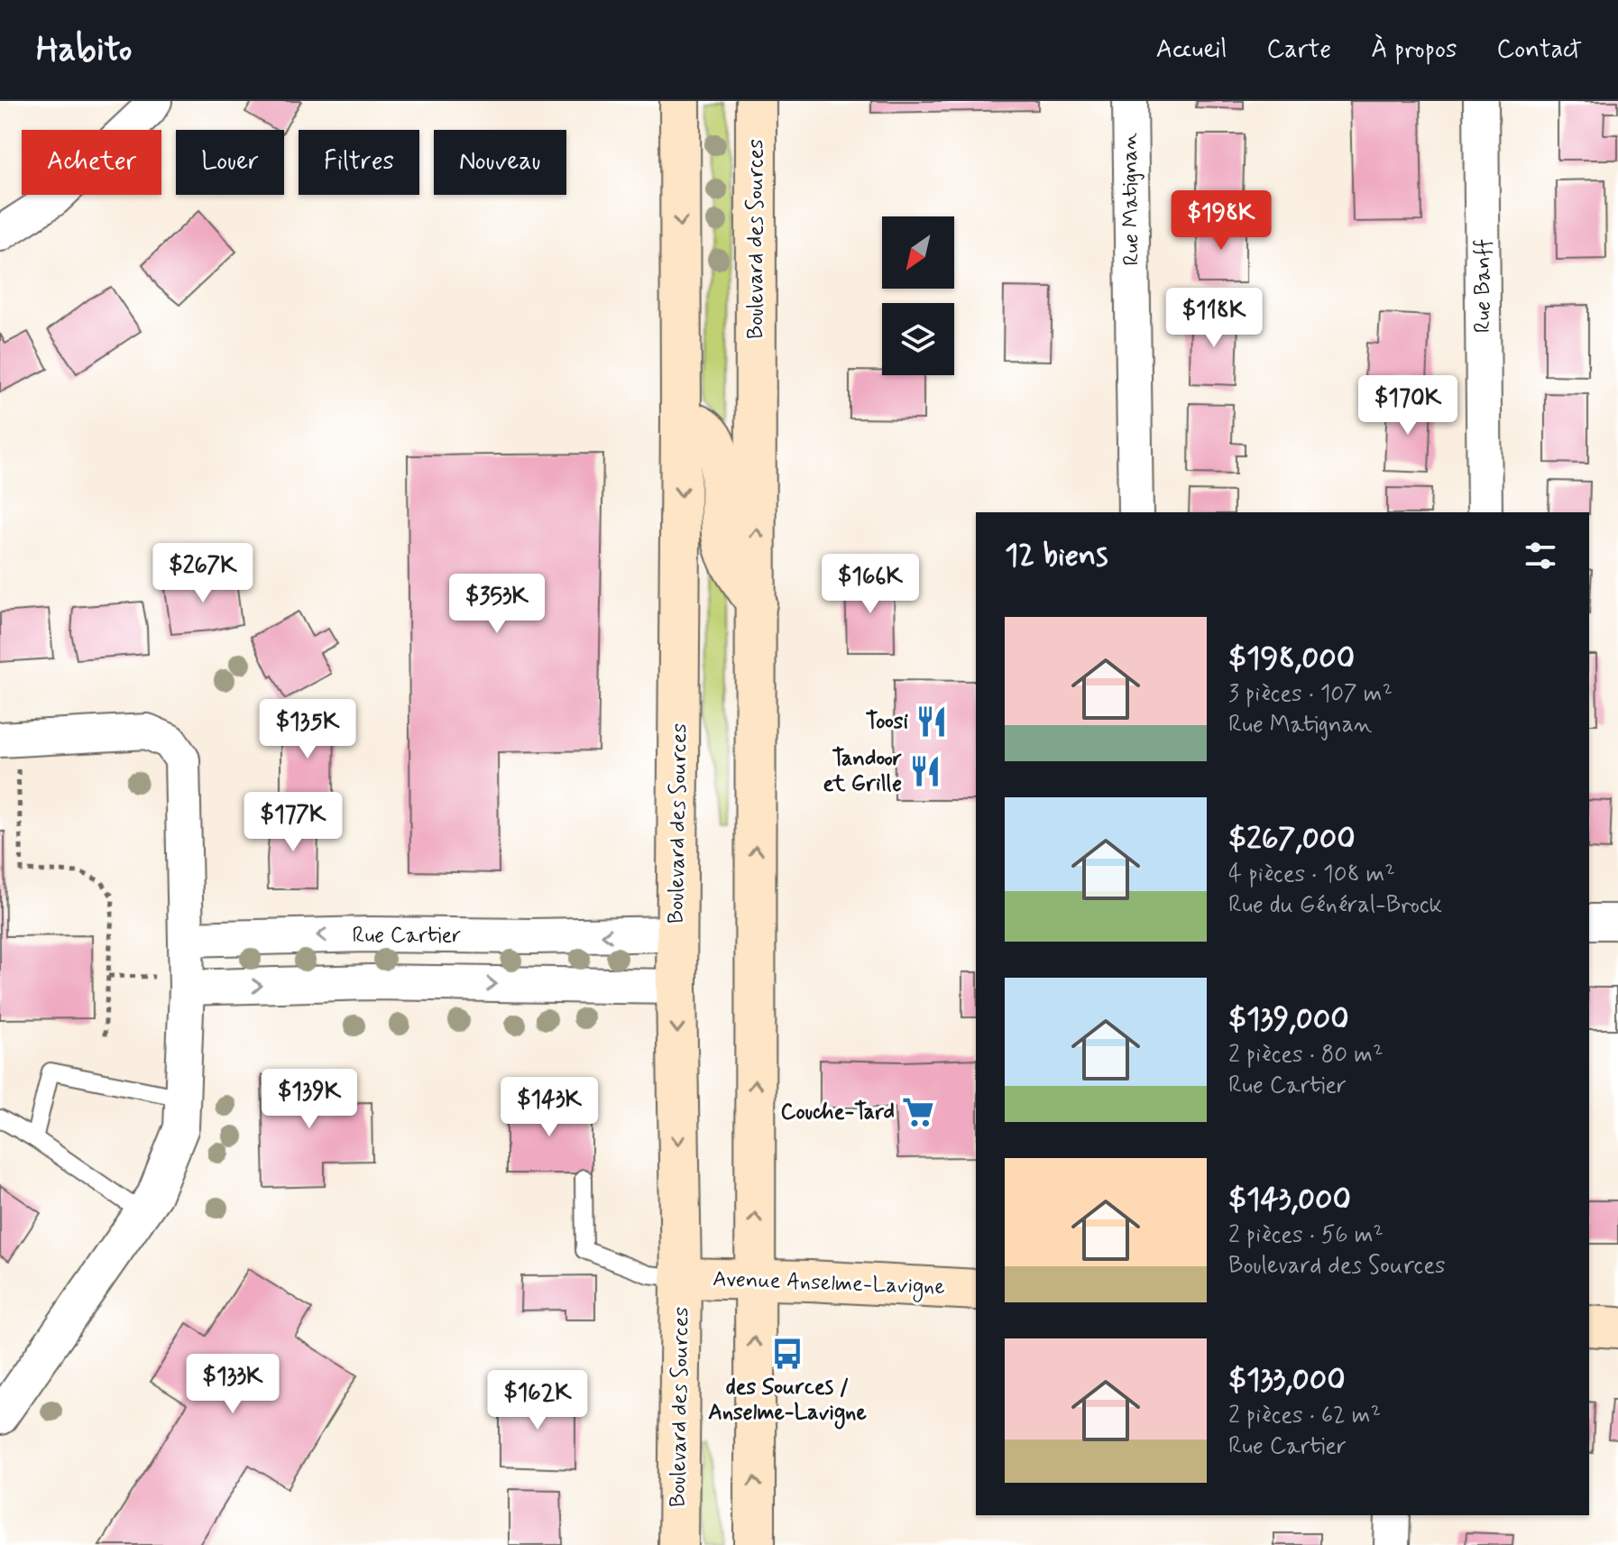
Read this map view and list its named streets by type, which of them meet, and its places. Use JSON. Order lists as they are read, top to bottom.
{
  "streets": {
    "main road": ["Boulevard des Sources", "Avenue Anselme-Lavigne"],
    "street": ["Rue Matignan", "Rue Banff", "Rue Cartier"]
  },
  "crossings": [
    ["Boulevard des Sources", "Rue Cartier"],
    ["Boulevard des Sources", "Avenue Anselme-Lavigne"]
  ],
  "places": {
    "restaurant": ["Toosi", "Tandoor et Grille"],
    "supermarket": ["Couche-Tard"],
    "bus stop": ["des Sources / Anselme-Lavigne"]
  },
  "north": "bottom left",
  "page": {
    "header": "Habito",
    "nav": [
      "Accueil",
      "Carte",
      "À propos",
      "Contact"
    ],
    "chip": [
      "Acheter",
      "Louer",
      "Filtres",
      "Nouveau"
    ],
    "price": [
      "$198K",
      "$118K",
      "$170K",
      "$267K",
      "$166K",
      "$353K",
      "$135K",
      "$177K",
      "$139K",
      "$143K",
      "$133K",
      "$162K"
    ],
    "heading": "12 biens",
    "list": [
      {
        "name": "$198,000",
        "note": "3 pièces · 107 m² · Rue Matignan"
      },
      {
        "name": "$267,000",
        "note": "4 pièces · 108 m² · Rue du Général-Brock"
      },
      {
        "name": "$139,000",
        "note": "2 pièces · 80 m² · Rue Cartier"
      },
      {
        "name": "$143,000",
        "note": "2 pièces · 56 m² · Boulevard des Sources"
      },
      {
        "name": "$133,000",
        "note": "2 pièces · 62 m² · Rue Cartier"
      }
    ]
  }
}
